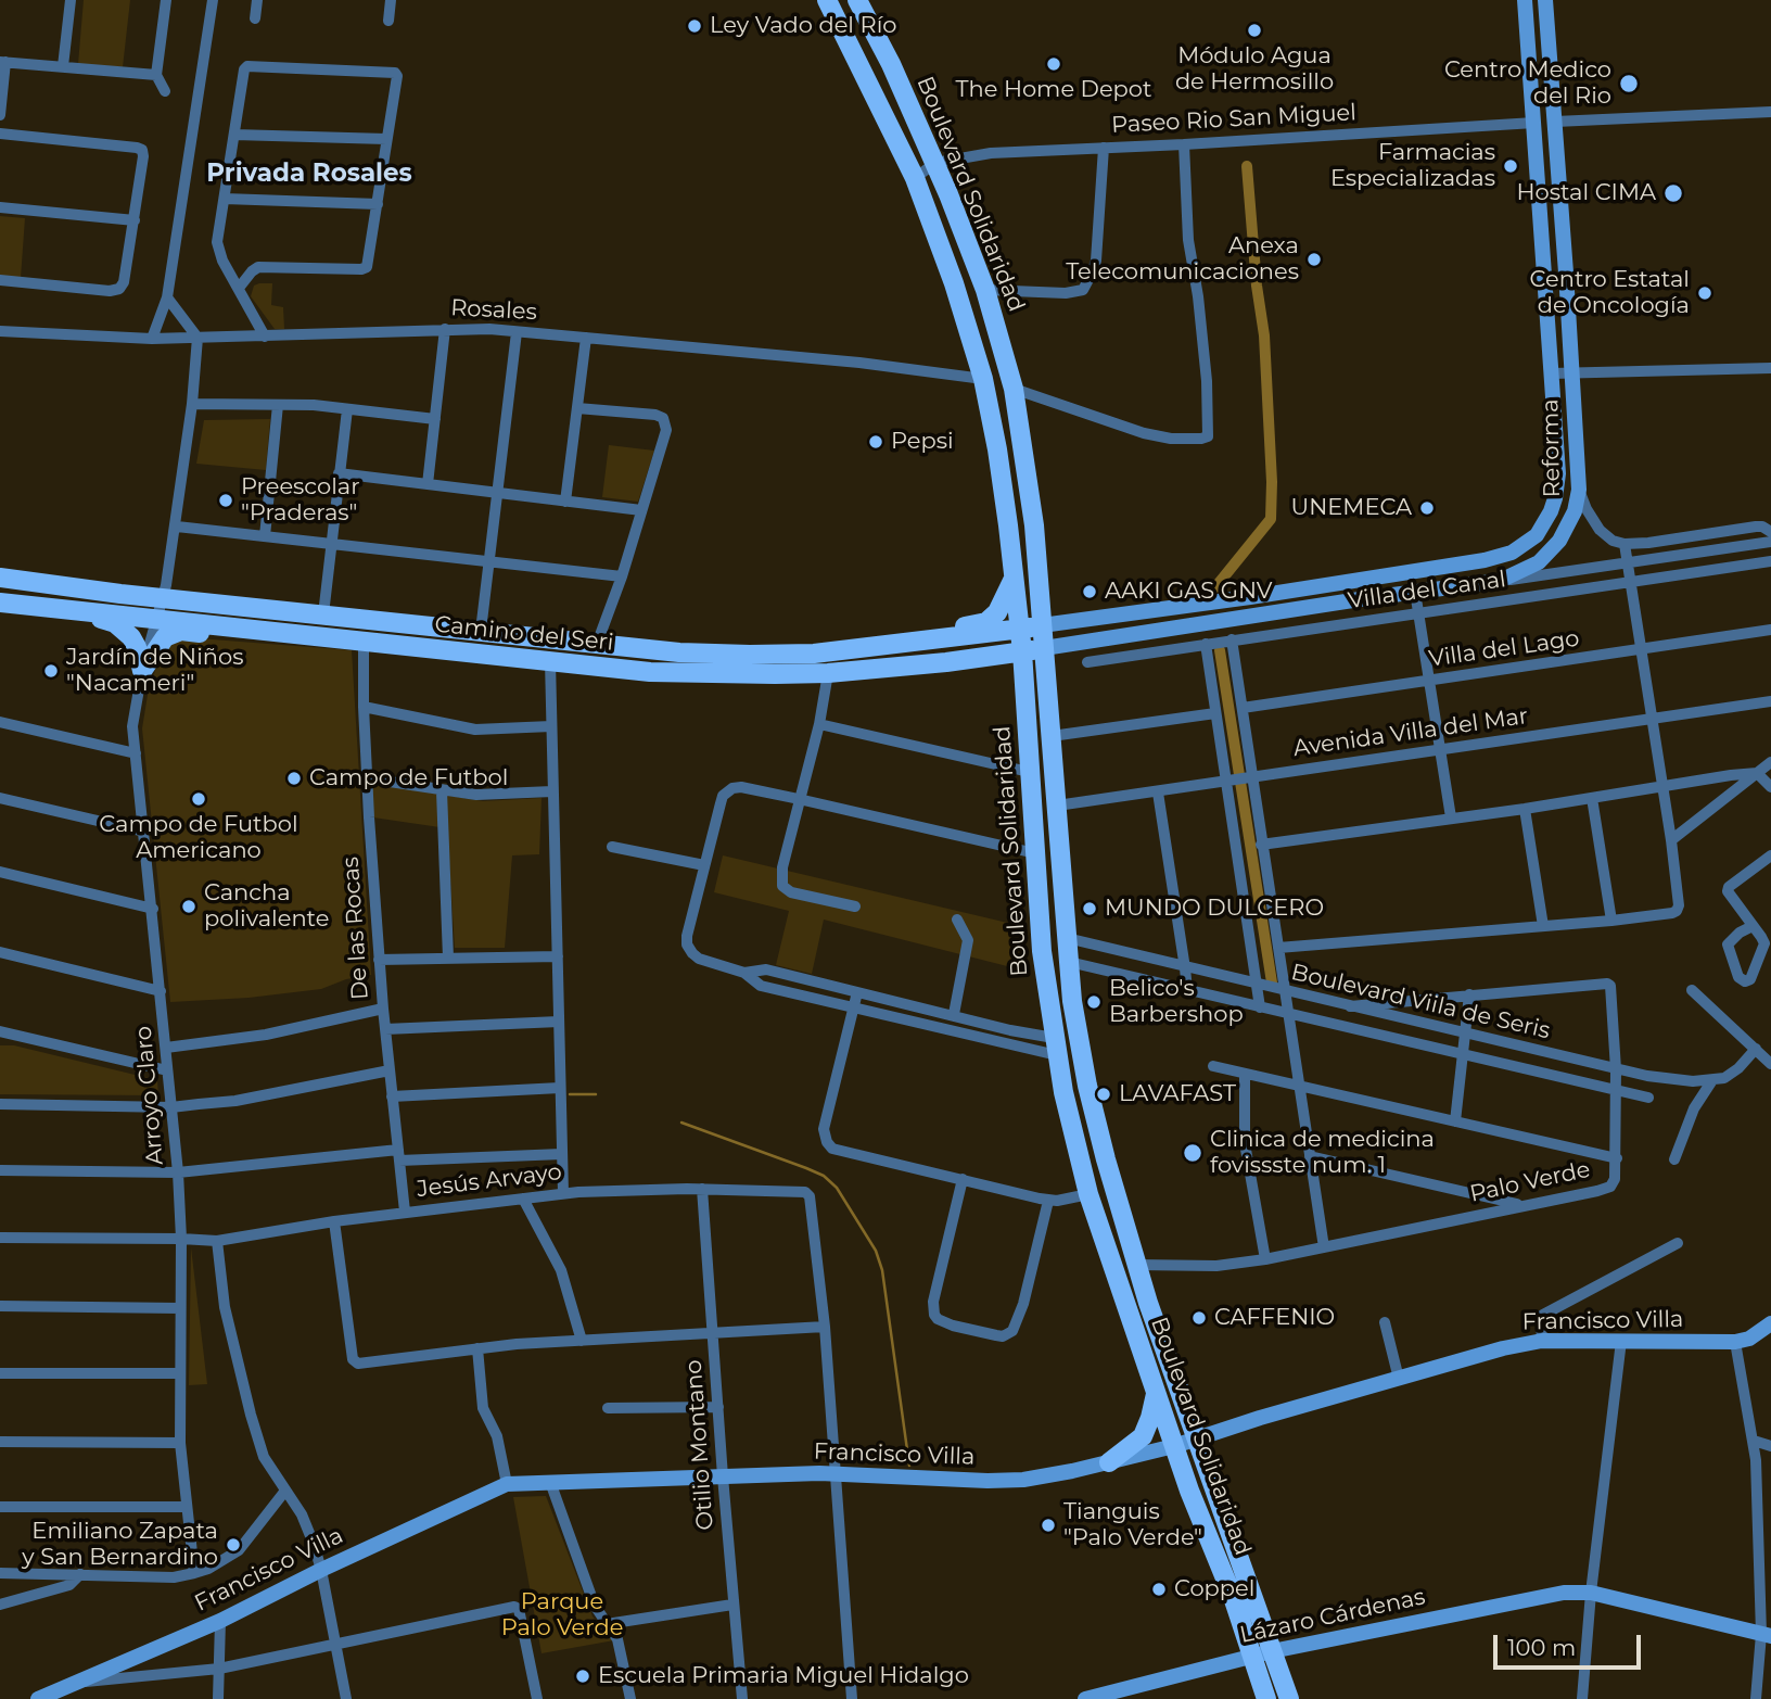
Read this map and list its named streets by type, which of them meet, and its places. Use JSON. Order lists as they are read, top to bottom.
{
  "streets": {
    "main road": [
      "Boulevard Solidaridad",
      "Reforma",
      "Camino del Seri",
      "Francisco Villa",
      "Lázaro Cárdenas"
    ],
    "street": [
      "Paseo Rio San Miguel",
      "Rosales",
      "Villa del Canal",
      "Villa del Lago",
      "Avenida Villa del Mar",
      "De las Rocas",
      "Boulevard Viila de Seris",
      "Arroyo Claro",
      "Jesús Arvayo",
      "Palo Verde",
      "Otilio Montano"
    ]
  },
  "crossings": [
    ["Paseo Rio San Miguel", "Boulevard Solidaridad"],
    ["Paseo Rio San Miguel", "Reforma"],
    ["Boulevard Solidaridad", "Rosales"],
    ["Boulevard Solidaridad", "Reforma"],
    ["Boulevard Solidaridad", "Camino del Seri"],
    ["Boulevard Solidaridad", "Avenida Villa del Mar"],
    ["Boulevard Solidaridad", "Boulevard Viila de Seris"],
    ["Boulevard Solidaridad", "Palo Verde"],
    ["Boulevard Solidaridad", "Francisco Villa"],
    ["Boulevard Solidaridad", "Lázaro Cárdenas"],
    ["Rosales", "Arroyo Claro"],
    ["Reforma", "Villa del Canal"],
    ["Reforma", "Camino del Seri"],
    ["Camino del Seri", "De las Rocas"],
    ["Camino del Seri", "Arroyo Claro"],
    ["De las Rocas", "Jesús Arvayo"],
    ["Boulevard Viila de Seris", "Palo Verde"],
    ["Arroyo Claro", "Jesús Arvayo"],
    ["Jesús Arvayo", "Otilio Montano"],
    ["Francisco Villa", "Otilio Montano"]
  ],
  "districts": ["Privada Rosales"],
  "parks": ["Parque Palo Verde"],
  "places": [
    "Ley Vado del Río",
    "Módulo Agua de Hermosillo",
    "The Home Depot",
    "Centro Medico del Rio",
    "Farmacias Especializadas",
    "Hostal CIMA",
    "Anexa Telecomunicaciones",
    "Centro Estatal de Oncología",
    "Pepsi",
    "Preescolar \"Praderas\"",
    "UNEMECA",
    "AAKI GAS GNV",
    "Jardín de Niños \"Nacameri\"",
    "Campo de Futbol",
    "Campo de Futbol Americano",
    "Cancha polivalente",
    "MUNDO DULCERO",
    "Belico's Barbershop",
    "LAVAFAST",
    "Clinica de medicina fovissste num. 1",
    "CAFFENIO",
    "Tianguis \"Palo Verde\"",
    "Emiliano Zapata y San Bernardino",
    "Coppel",
    "Escuela Primaria Miguel Hidalgo"
  ],
  "scale_bar": "100 m"
}
